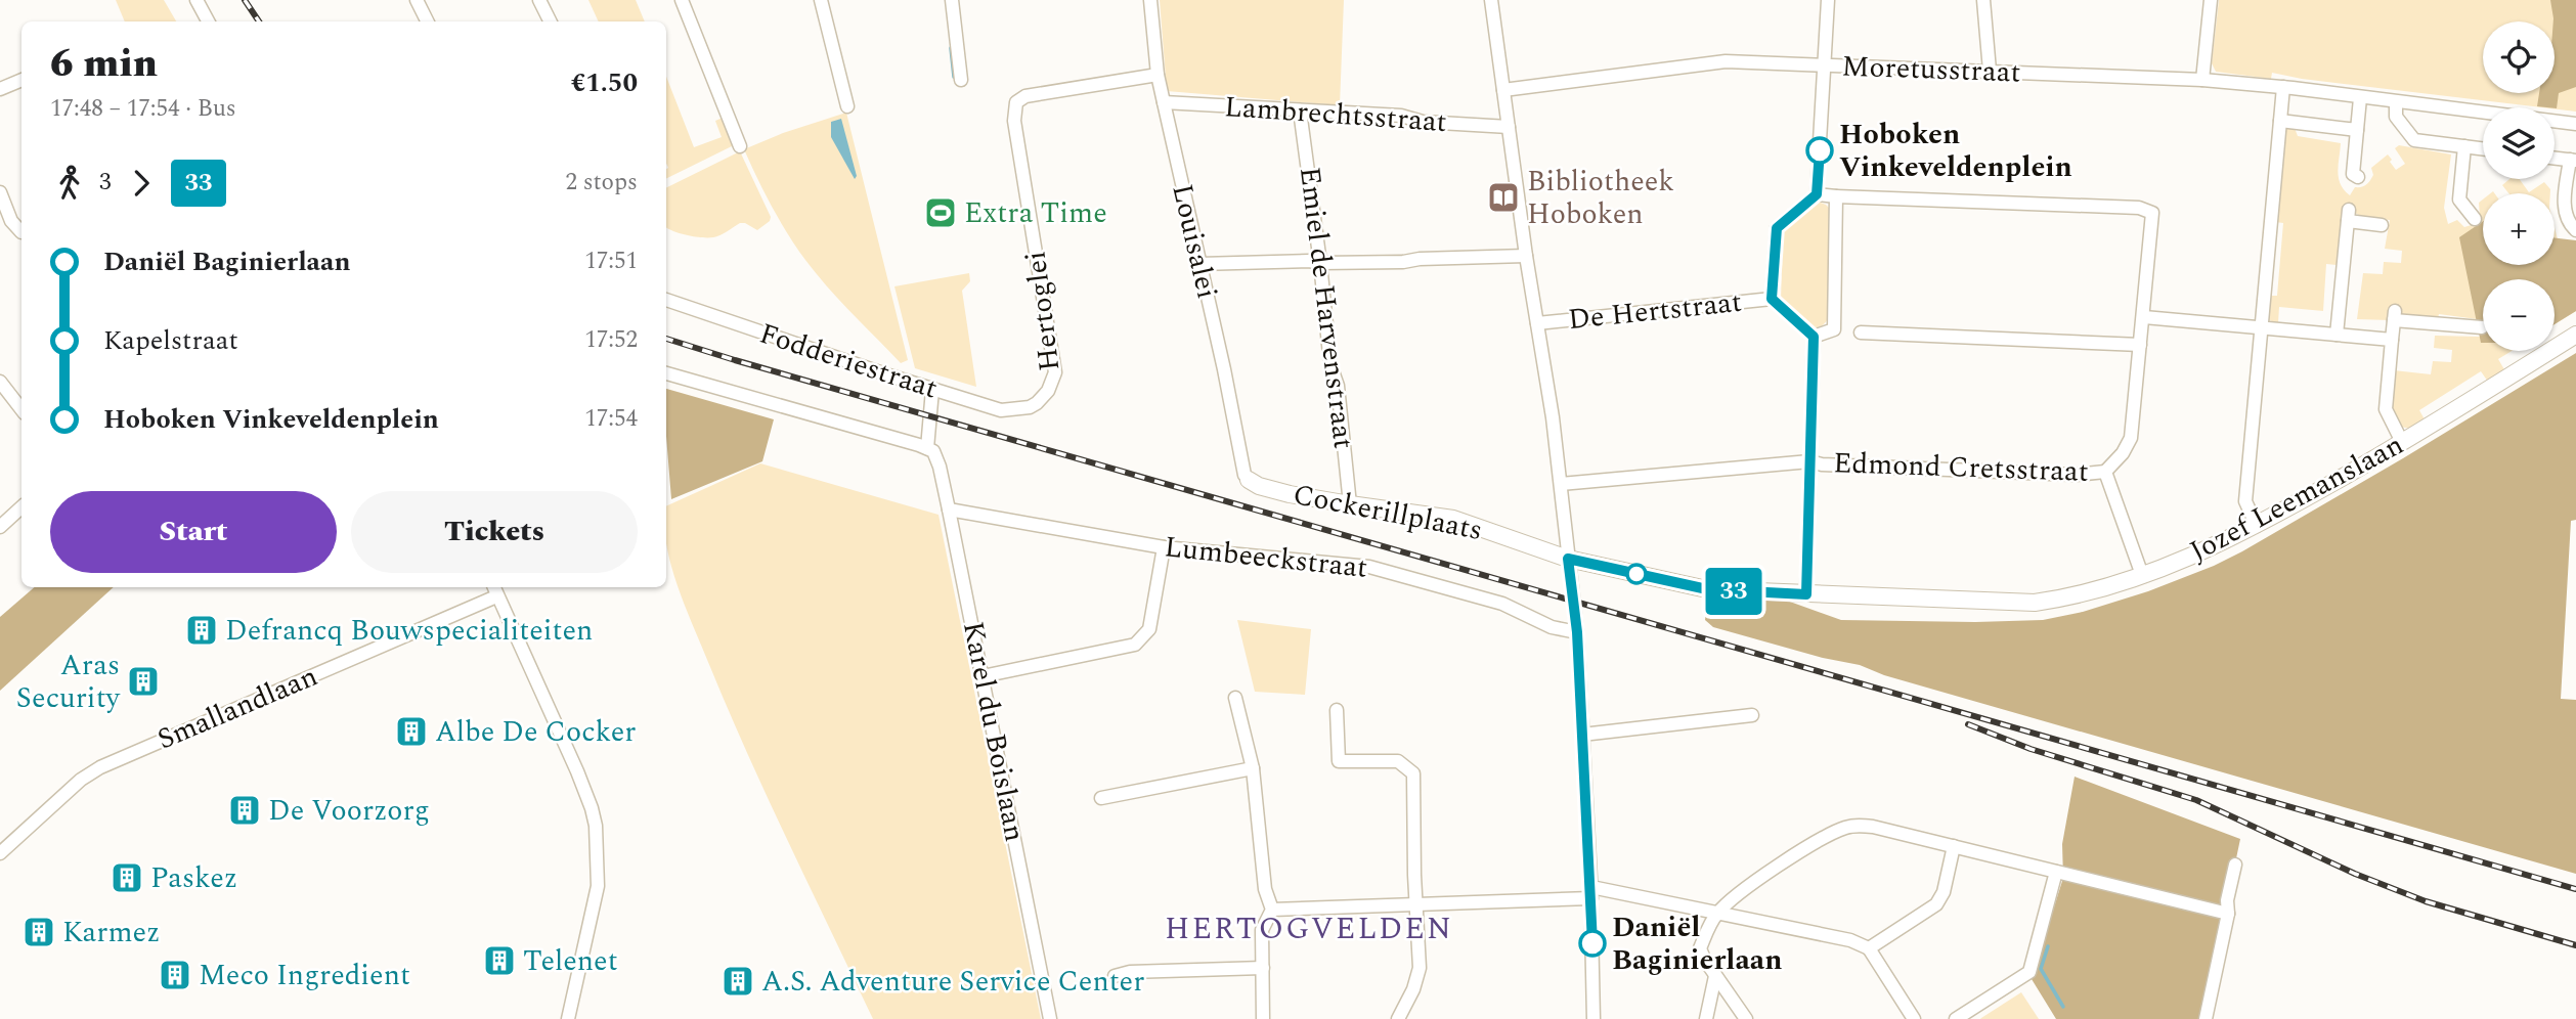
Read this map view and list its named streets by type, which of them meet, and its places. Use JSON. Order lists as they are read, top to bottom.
{
  "streets": {
    "street": [
      "Moretusstraat",
      "Lambrechtsstraat",
      "Louisalei",
      "Emiel de Harvenstraat",
      "Hertoglei",
      "De Hertstraat",
      "Fodderiestraat",
      "Edmond Cretsstraat",
      "Jozef Leemanslaan",
      "Cockerillplaats",
      "Lumbeeckstraat",
      "Smallandlaan",
      "Karel du Boislaan"
    ]
  },
  "crossings": [
    ["Lambrechtsstraat", "Louisalei"],
    ["Lambrechtsstraat", "Emiel de Harvenstraat"],
    ["Louisalei", "Hertoglei"],
    ["Louisalei", "Cockerillplaats"],
    ["Emiel de Harvenstraat", "Cockerillplaats"],
    ["Hertoglei", "Fodderiestraat"],
    ["Jozef Leemanslaan", "Cockerillplaats"],
    ["Lumbeeckstraat", "Karel du Boislaan"]
  ],
  "districts": ["HERTOGVELDEN"],
  "places": {
    "other": ["Hoboken Vinkeveldenplein", "Daniël Baginierlaan"],
    "library": ["Bibliotheek Hoboken"],
    "sports": ["Extra Time"],
    "building": [
      "Defrancq Bouwspecialiteiten",
      "Aras Security",
      "Albe De Cocker",
      "De Voorzorg",
      "Paskez",
      "Karmez",
      "Telenet",
      "Meco Ingredient",
      "A.S. Adventure Service Center"
    ]
  },
  "lines": ["bus line 33"],
  "page": {
    "on_map": "33",
    "map_buttons": ["+", "−"],
    "heading": ["6 min", "17:48 – 17:54 · Bus", "€1.50"],
    "legs": ["3", "33", "2 stops"],
    "list": [
      {
        "name": "Daniël Baginierlaan",
        "value": "17:51"
      },
      {
        "name": "Kapelstraat",
        "value": "17:52"
      },
      {
        "name": "Hoboken Vinkeveldenplein",
        "value": "17:54"
      }
    ],
    "buttons": ["Start", "Tickets"]
  }
}
